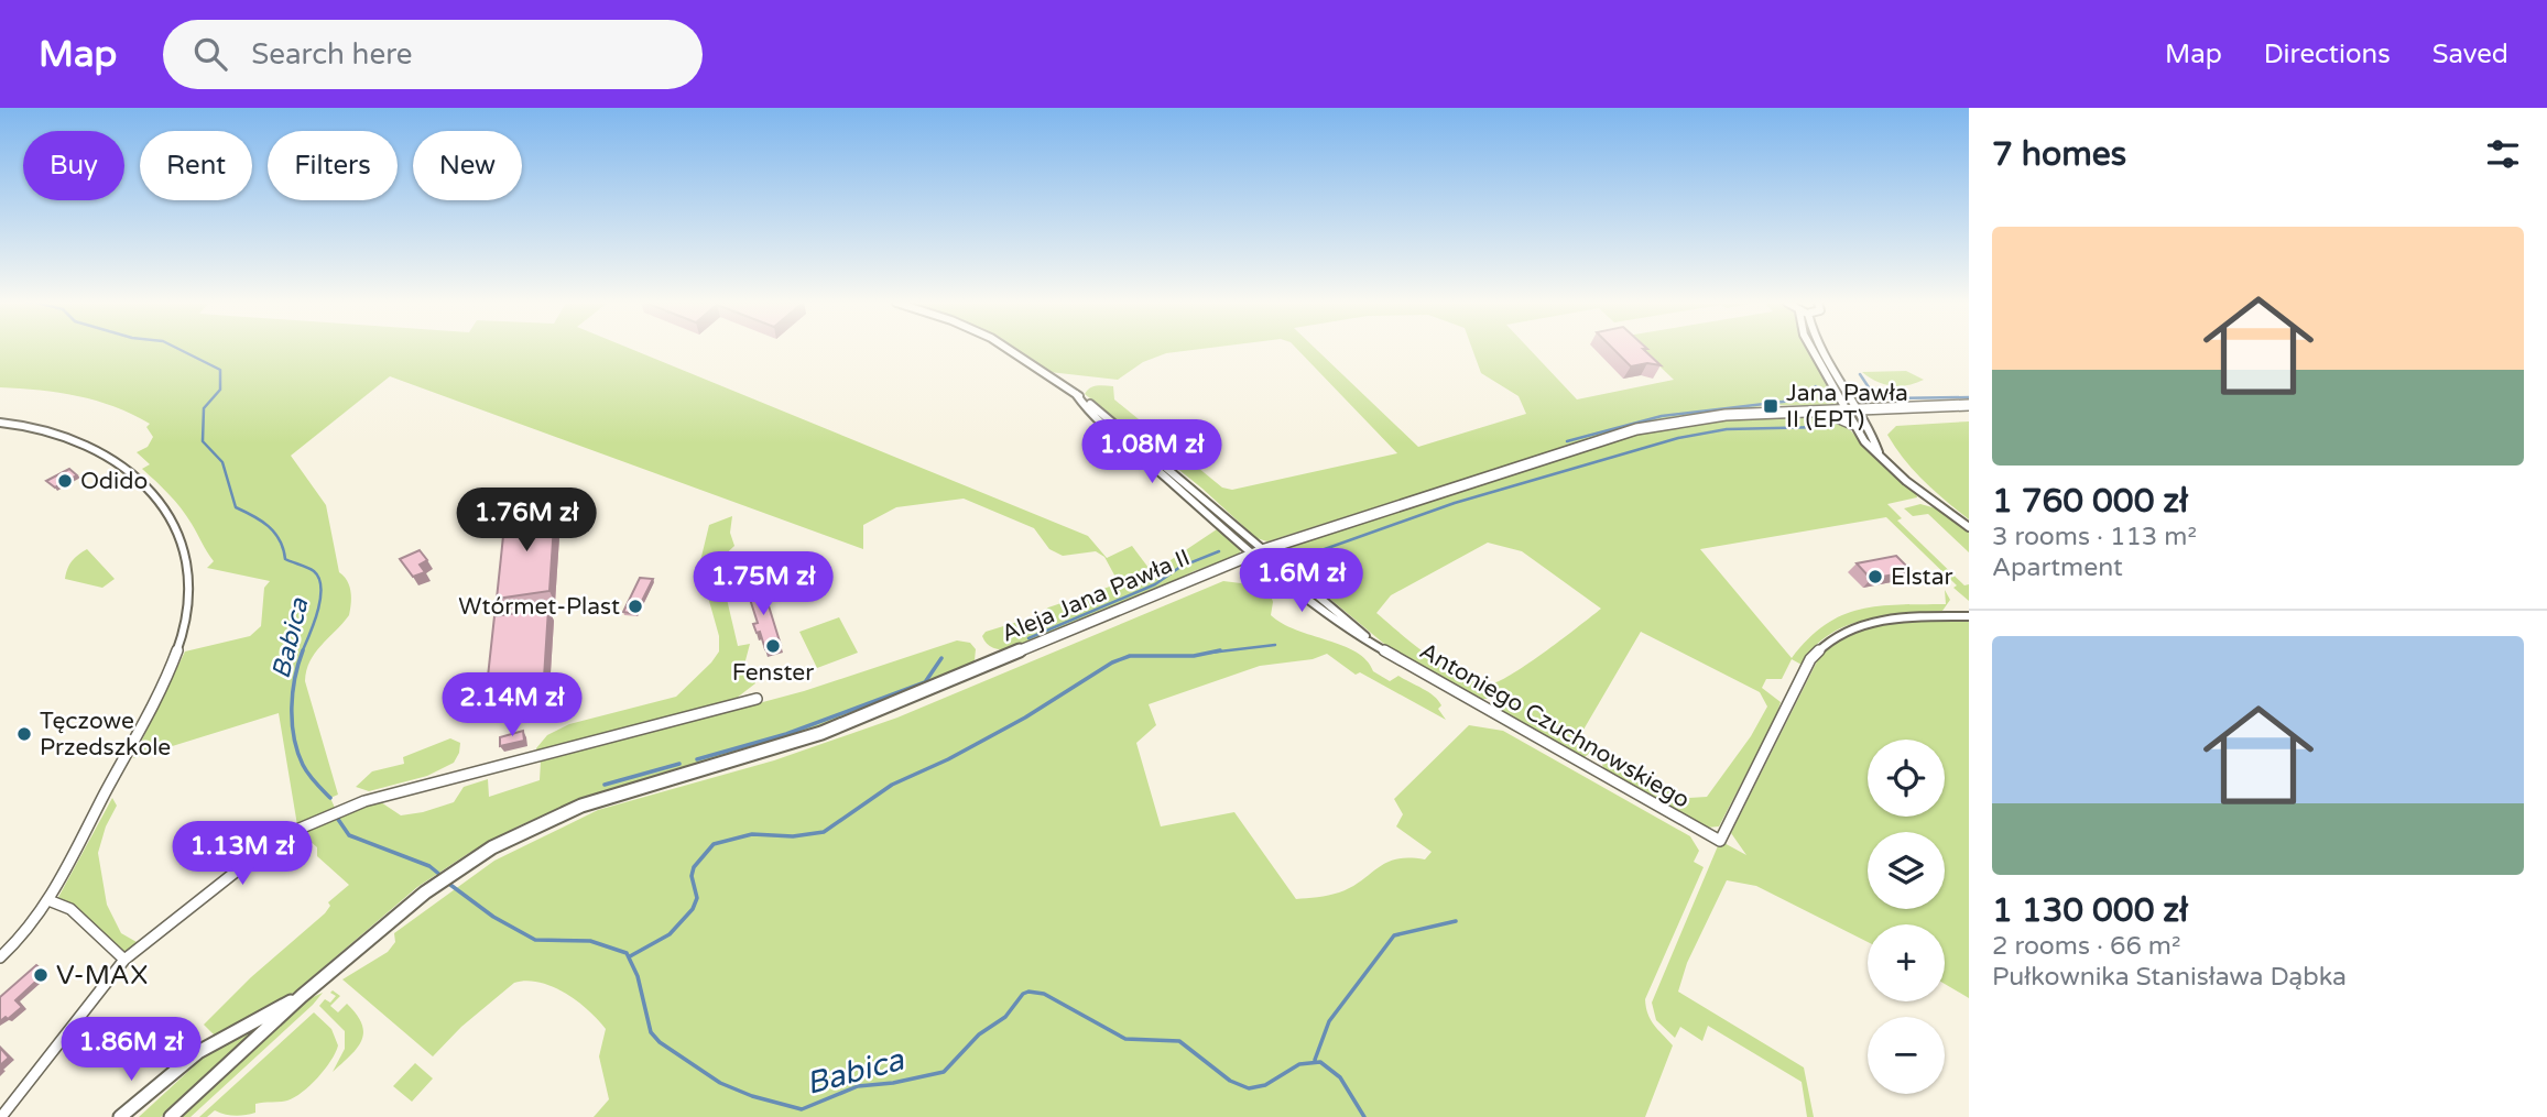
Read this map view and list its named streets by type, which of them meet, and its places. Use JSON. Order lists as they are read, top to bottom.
{
  "streets": {
    "street": ["Aleja Jana Pawła II", "Antoniego Czuchnowskiego"]
  },
  "crossings": [
    ["Aleja Jana Pawła II", "Antoniego Czuchnowskiego"]
  ],
  "water": ["Babica"],
  "places": {
    "transit": ["Jana Pawła II (EPT)"],
    "other": [
      "Odido",
      "Elstar",
      "Wtórmet-Plast",
      "Fenster",
      "Tęczowe Przedszkole",
      "V-MAX"
    ]
  },
  "page": {
    "header": "Map",
    "search": "Search here",
    "nav": ["Map", "Directions", "Saved"],
    "heading": "7 homes",
    "chip": [
      "Buy",
      "Rent",
      "Filters",
      "New"
    ],
    "list": [
      {
        "name": "1 760 000 zł",
        "note": "3 rooms · 113 m² · Apartment"
      },
      {
        "name": "1 130 000 zł",
        "note": "2 rooms · 66 m² · Pułkownika Stanisława Dąbka"
      }
    ],
    "price": [
      "1.08M zł",
      "1.76M zł",
      "1.6M zł",
      "1.75M zł",
      "2.14M zł",
      "1.13M zł",
      "1.86M zł"
    ],
    "map_buttons": ["+", "−"]
  }
}
